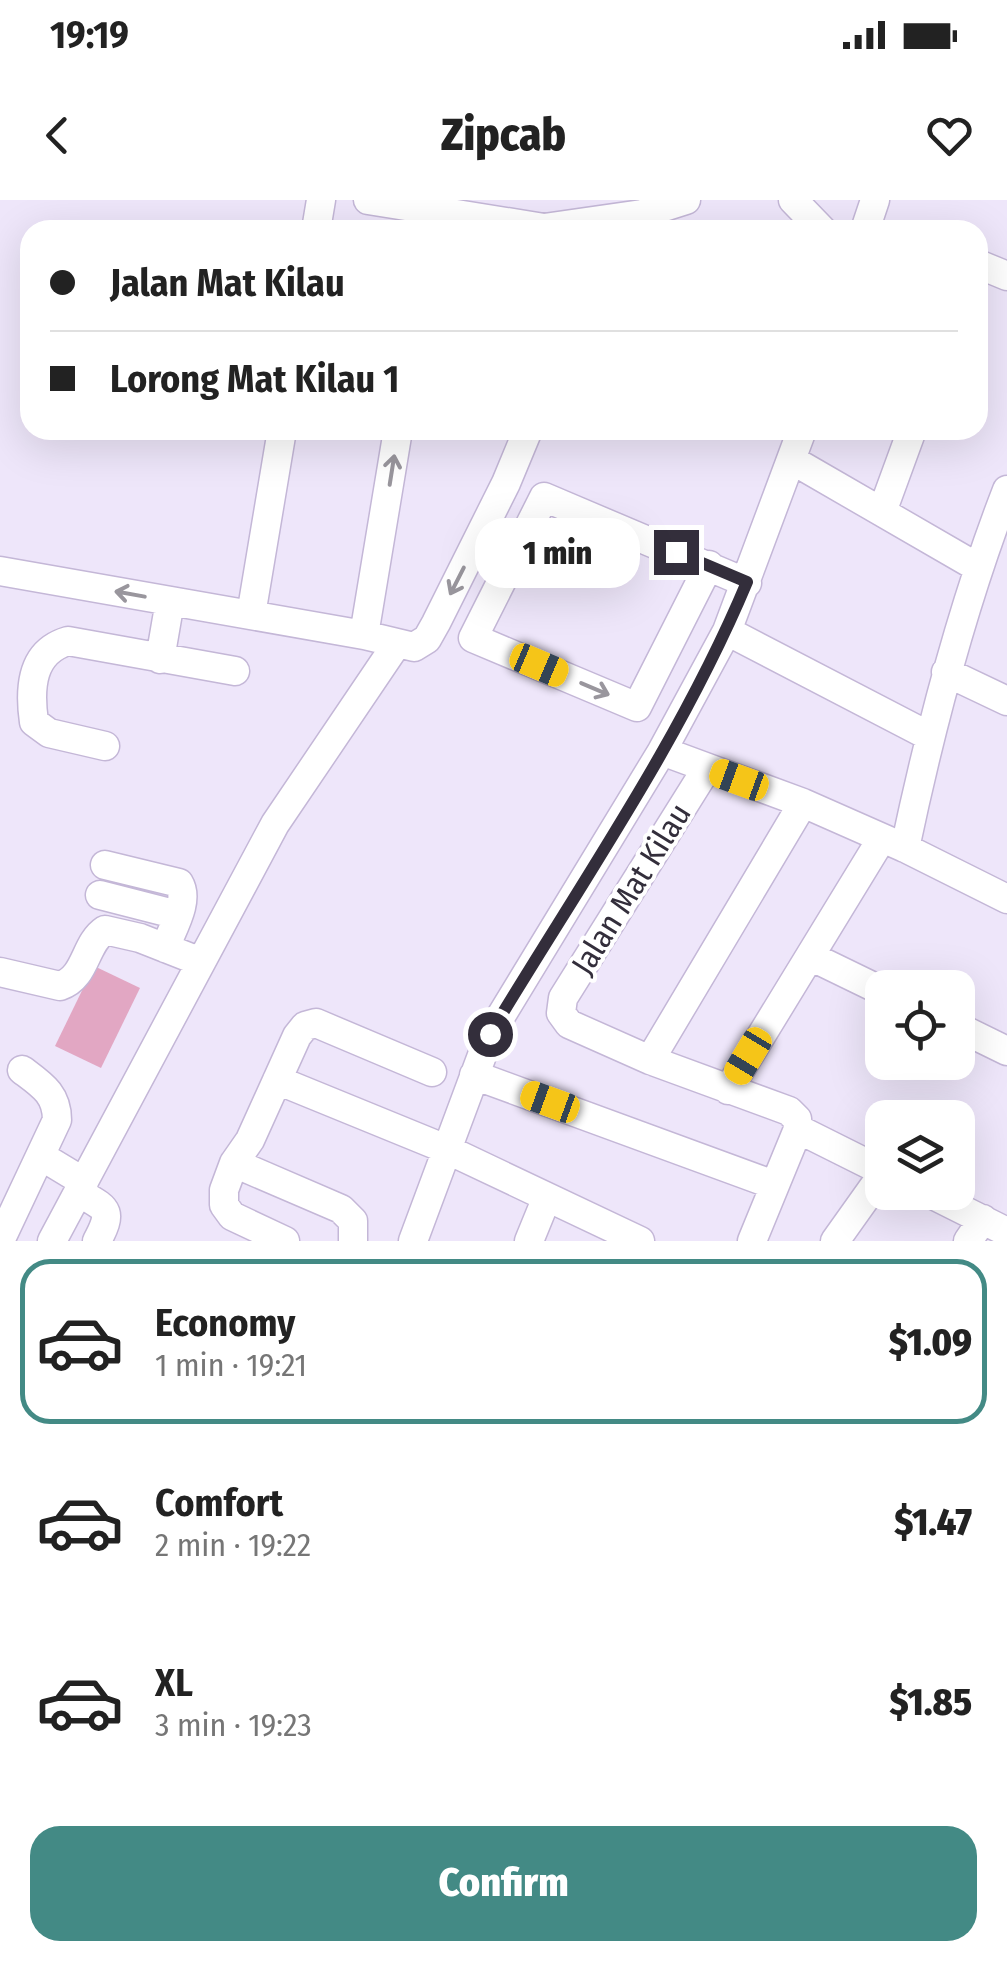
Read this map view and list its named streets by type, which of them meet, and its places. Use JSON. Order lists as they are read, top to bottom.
{
  "streets": {
    "street": ["Jalan Mat Kilau"]
  },
  "page": {
    "status": "19:19",
    "header": "Zipcab",
    "banner": ["Jalan Mat Kilau", "Lorong Mat Kilau 1"],
    "bubble": "1 min",
    "list": [
      {
        "name": "Economy",
        "note": "1 min · 19:21",
        "value": "$1.09"
      },
      {
        "name": "Comfort",
        "note": "2 min · 19:22",
        "value": "$1.47"
      },
      {
        "name": "XL",
        "note": "3 min · 19:23",
        "value": "$1.85"
      }
    ],
    "buttons": "Confirm"
  }
}
